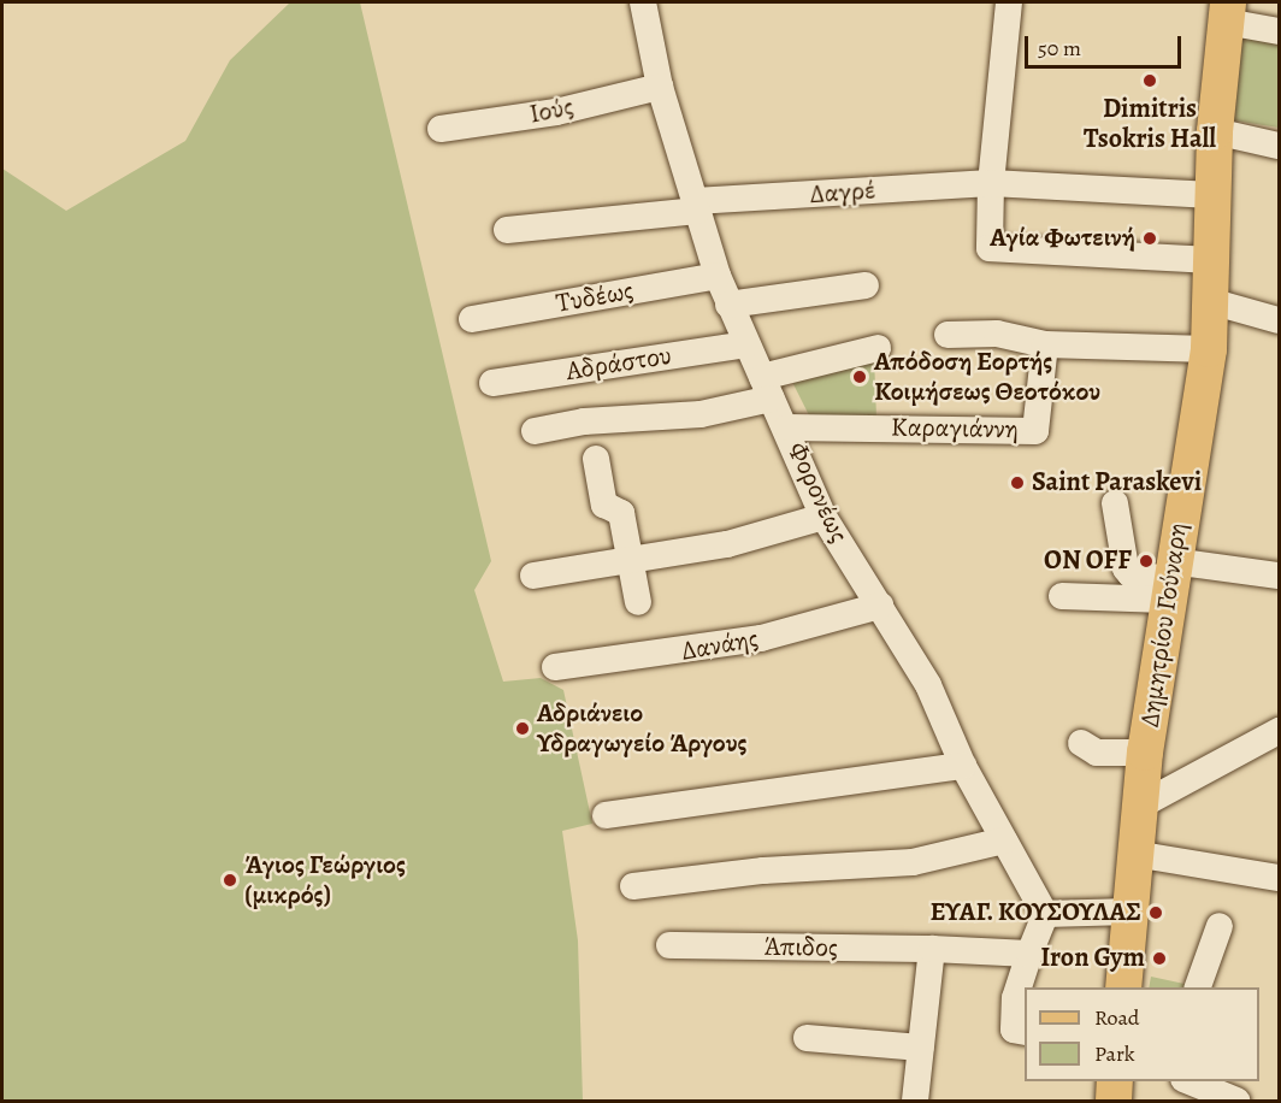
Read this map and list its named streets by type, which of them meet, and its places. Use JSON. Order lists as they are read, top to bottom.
{
  "streets": {
    "main road": ["Δημητρίου Γούναρη"],
    "street": [
      "Ιούς",
      "Δαγρέ",
      "Τυδέως",
      "Αδράστου",
      "Καραγιάννη",
      "Φορονέως",
      "Δανάης",
      "Άπιδος"
    ]
  },
  "crossings": [
    ["Ιούς", "Φορονέως"],
    ["Δαγρέ", "Φορονέως"],
    ["Δαγρέ", "Δημητρίου Γούναρη"],
    ["Τυδέως", "Φορονέως"],
    ["Αδράστου", "Φορονέως"],
    ["Καραγιάννη", "Φορονέως"],
    ["Φορονέως", "Δανάης"]
  ],
  "places": [
    "Dimitris Tsokris Hall",
    "Αγία Φωτεινή",
    "Απόδοση Εορτής Κοιμήσεως Θεοτόκου",
    "Saint Paraskevi",
    "ON OFF",
    "Αδριάνειο Υδραγωγείο Άργους",
    "Άγιος Γεώργιος (μικρός)",
    "ΕΥΑΓ. ΚΟΥΣΟΥΛΑΣ",
    "Iron Gym"
  ],
  "legend": ["Road", "Park"],
  "scale_bar": "50 m"
}
